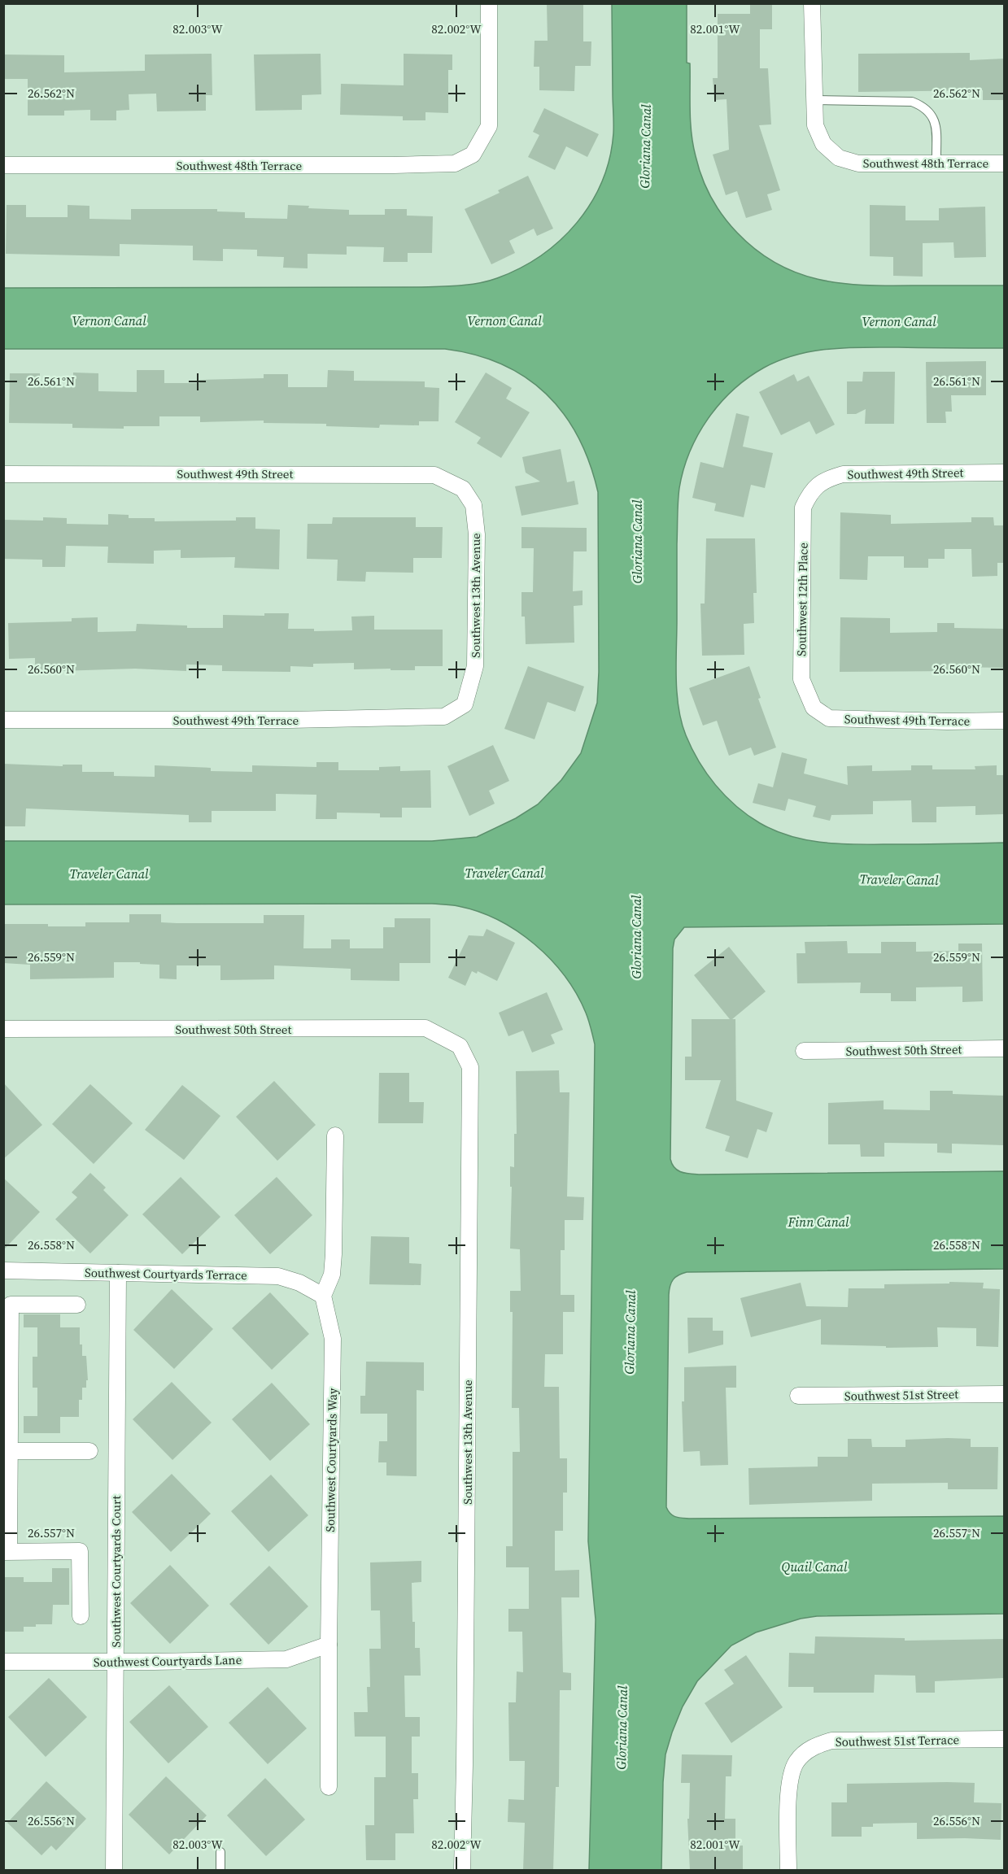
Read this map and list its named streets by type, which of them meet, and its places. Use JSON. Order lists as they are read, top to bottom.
{
  "streets": {
    "street": [
      "Southwest 48th Terrace",
      "Southwest 49th Street",
      "Southwest 13th Avenue",
      "Southwest 12th Place",
      "Southwest 49th Terrace",
      "Southwest 50th Street",
      "Southwest Courtyards Terrace",
      "Southwest 51st Street",
      "Southwest Courtyards Way",
      "Southwest Courtyards Court",
      "Southwest Courtyards Lane",
      "Southwest 51st Terrace"
    ]
  },
  "crossings": [
    ["Southwest 49th Street", "Southwest 13th Avenue"],
    ["Southwest 49th Street", "Southwest 12th Place"],
    ["Southwest 13th Avenue", "Southwest 49th Terrace"],
    ["Southwest 13th Avenue", "Southwest 50th Street"],
    ["Southwest 12th Place", "Southwest 49th Terrace"],
    ["Southwest Courtyards Terrace", "Southwest Courtyards Way"],
    ["Southwest Courtyards Terrace", "Southwest Courtyards Court"],
    ["Southwest Courtyards Way", "Southwest Courtyards Lane"],
    ["Southwest Courtyards Court", "Southwest Courtyards Lane"]
  ],
  "water": [
    "Gloriana Canal",
    "Vernon Canal",
    "Traveler Canal",
    "Finn Canal",
    "Quail Canal"
  ],
  "coordinates": [
    "82.003°W",
    "82.002°W",
    "82.001°W",
    "26.562°N",
    "26.561°N",
    "26.560°N",
    "26.559°N",
    "26.558°N",
    "26.557°N",
    "26.556°N"
  ]
}
